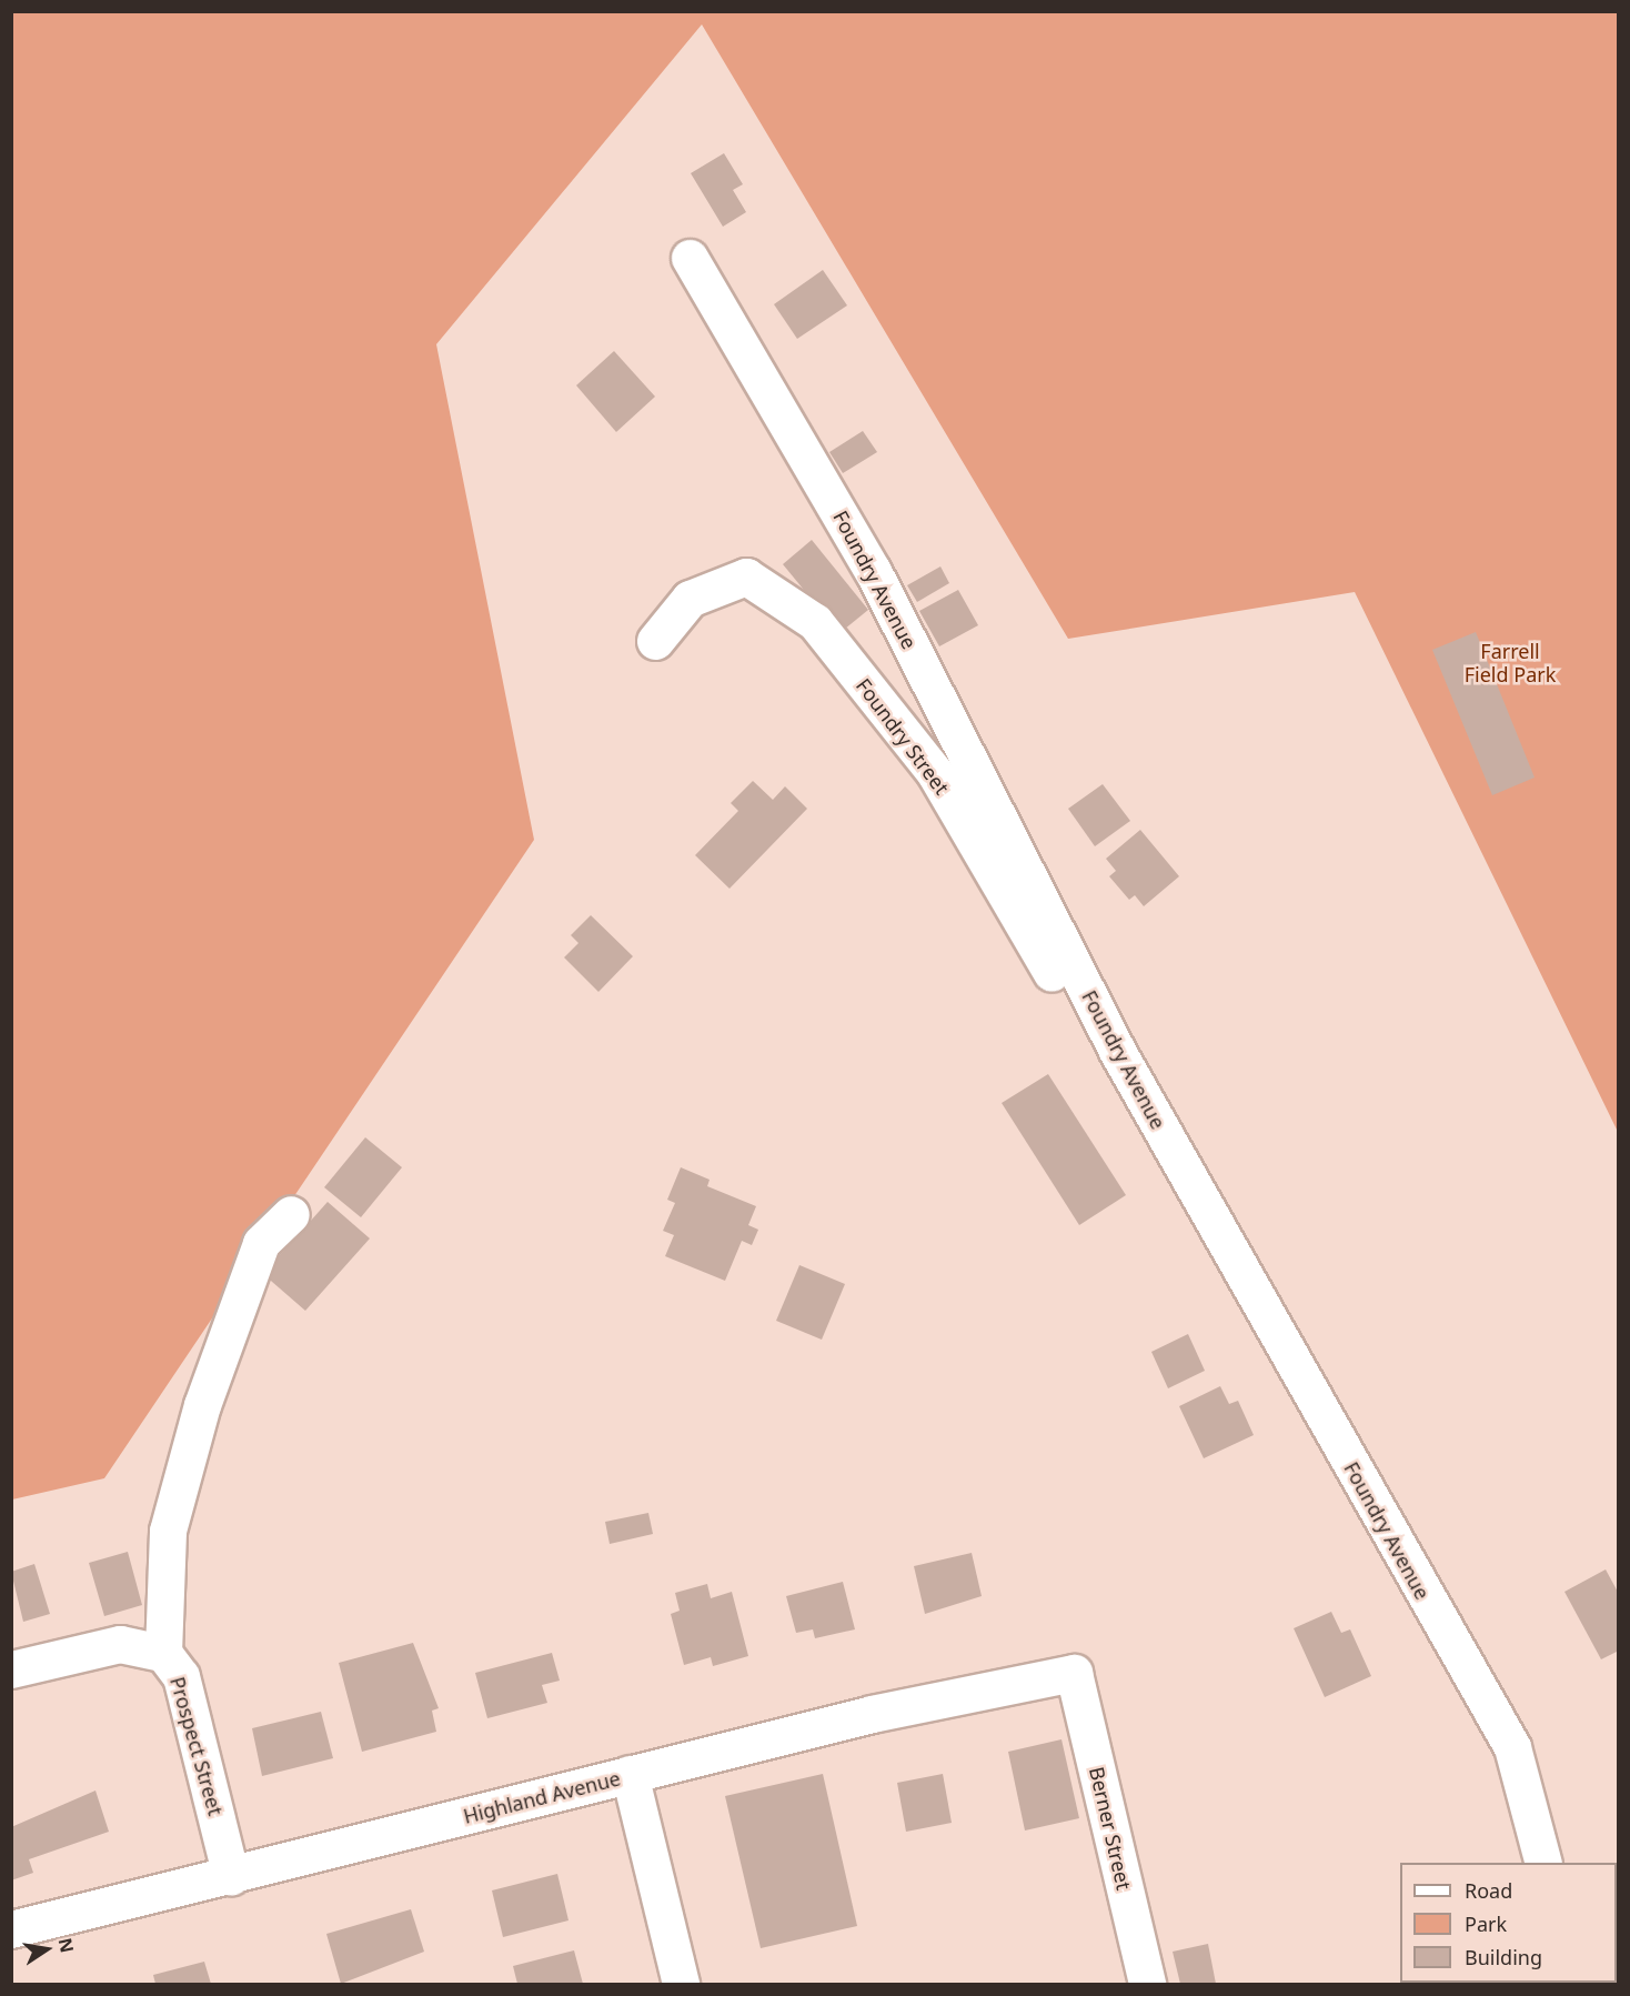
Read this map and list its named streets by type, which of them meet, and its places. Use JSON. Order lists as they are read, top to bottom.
{
  "streets": {
    "street": [
      "Foundry Avenue",
      "Foundry Street",
      "Prospect Street",
      "Highland Avenue",
      "Berner Street"
    ]
  },
  "crossings": [
    ["Foundry Avenue", "Foundry Street"],
    ["Prospect Street", "Highland Avenue"],
    ["Highland Avenue", "Berner Street"]
  ],
  "parks": ["Farrell Field Park"],
  "legend": ["Road", "Park", "Building"],
  "north": "right"
}
